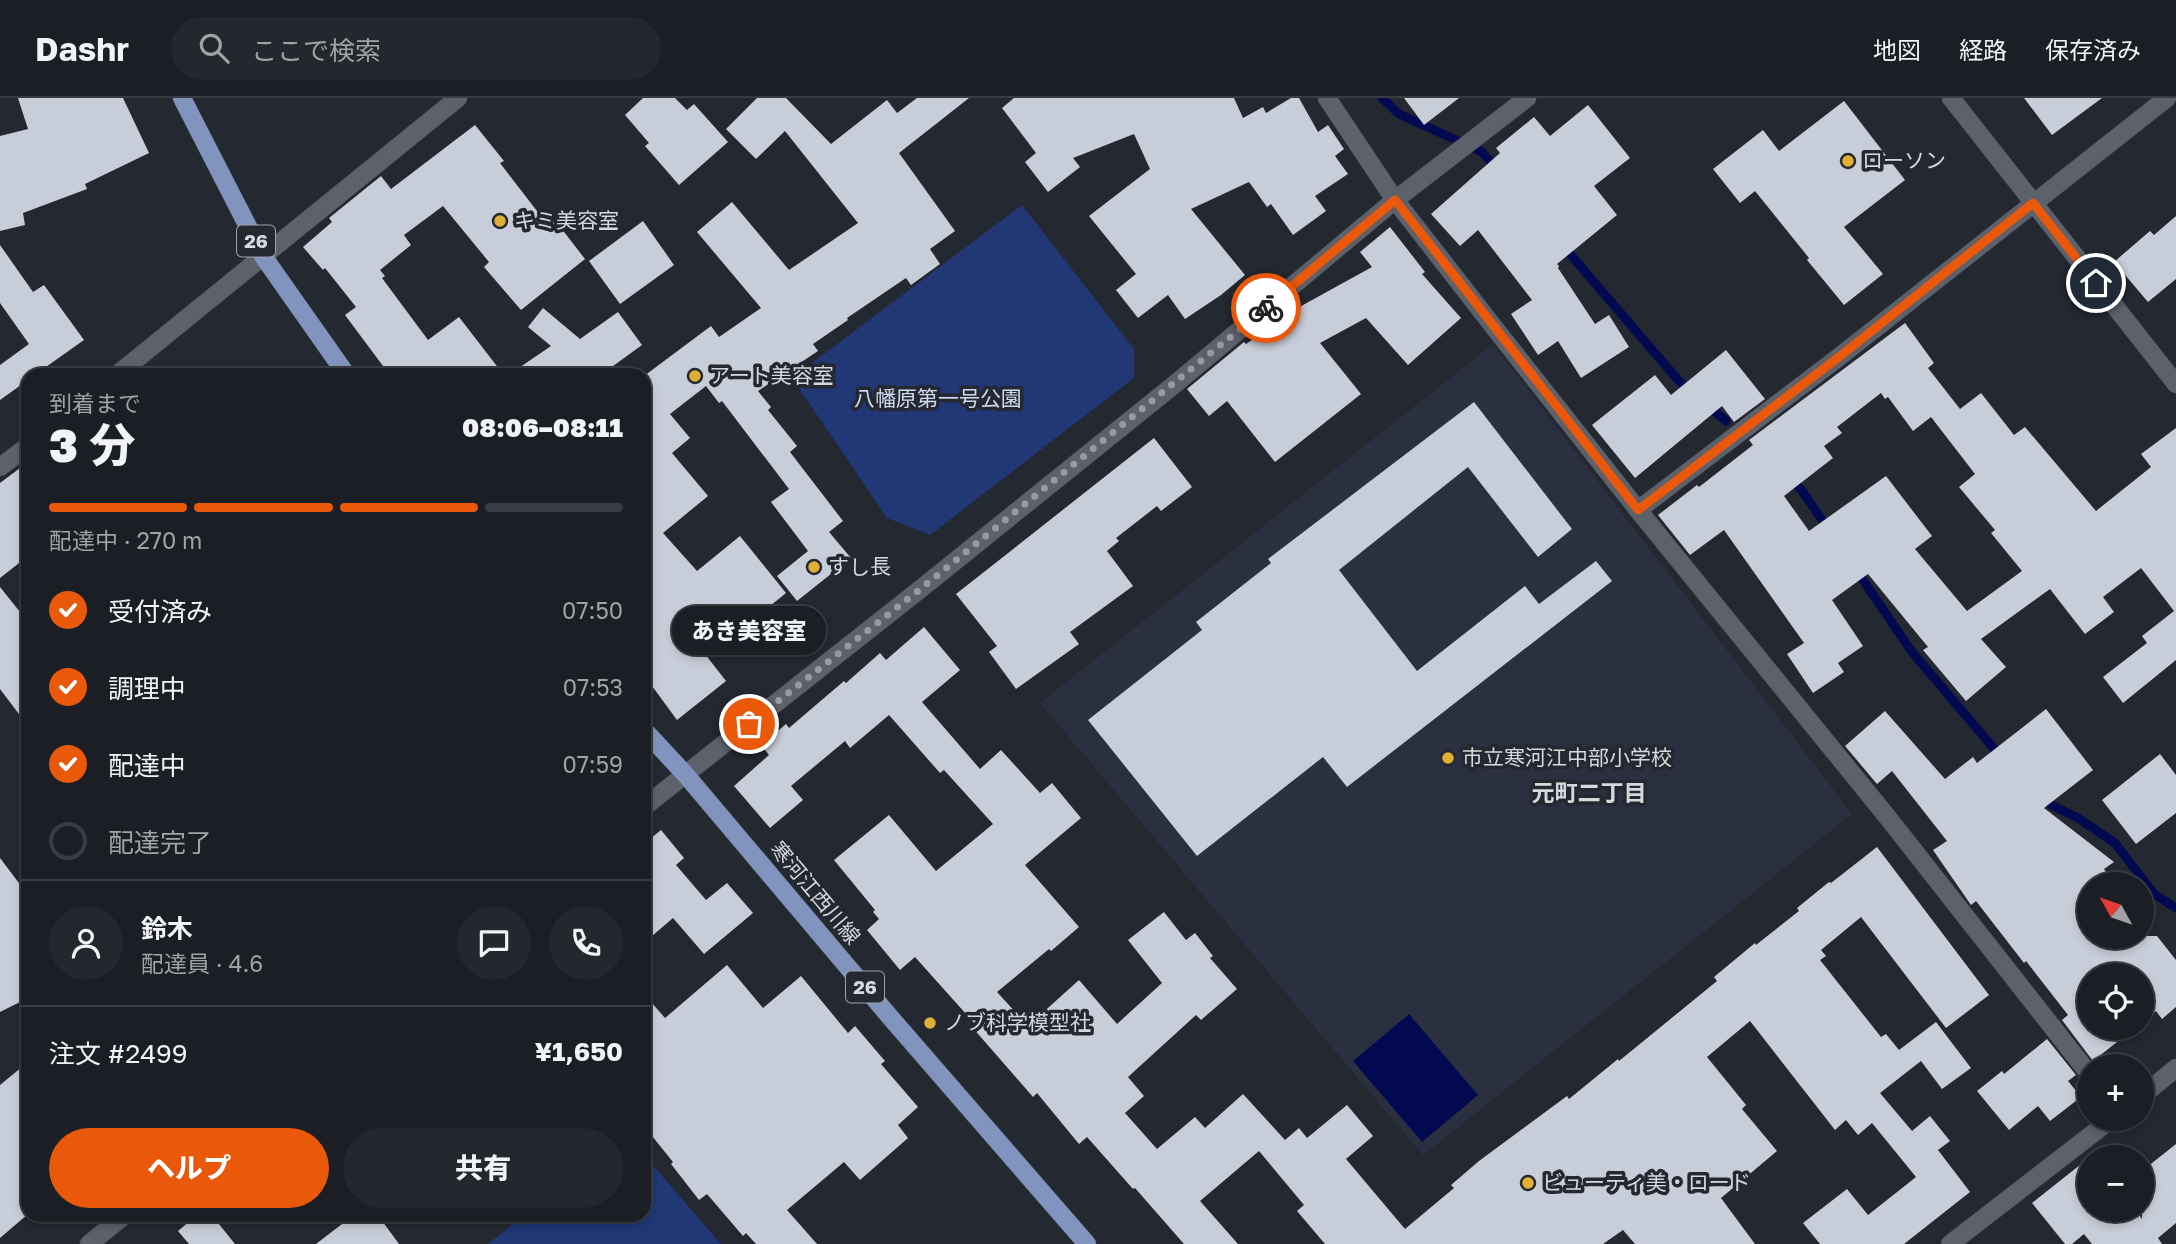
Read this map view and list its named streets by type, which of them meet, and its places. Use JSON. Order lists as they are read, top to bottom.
{
  "streets": {
    "main road": ["26", "寒河江西川線"]
  },
  "districts": ["元町二丁目"],
  "parks": ["八幡原第一号公園"],
  "places": [
    "ローソン",
    "キミ美容室",
    "アート美容室",
    "すし長",
    "あき美容室",
    "市立寒河江中部小学校",
    "ノブ科学模型社",
    "ビューティ美・ロード"
  ],
  "north": "top left",
  "page": {
    "header": "Dashr",
    "search": "ここで検索",
    "nav": ["地図", "経路", "保存済み"],
    "heading": ["3 分", "到着まで", "08:06–08:11"],
    "panel": [
      "鈴木",
      "配達員 · 4.6",
      "注文 #2499",
      "¥1,650"
    ],
    "bar": "配達中 · 270 m",
    "list": [
      ["受付済み", "07:50"],
      ["調理中", "07:53"],
      ["配達中", "07:59"],
      "配達完了"
    ],
    "bubble": "あき美容室",
    "map_buttons": ["+", "−"],
    "buttons": ["ヘルプ", "共有"]
  }
}
